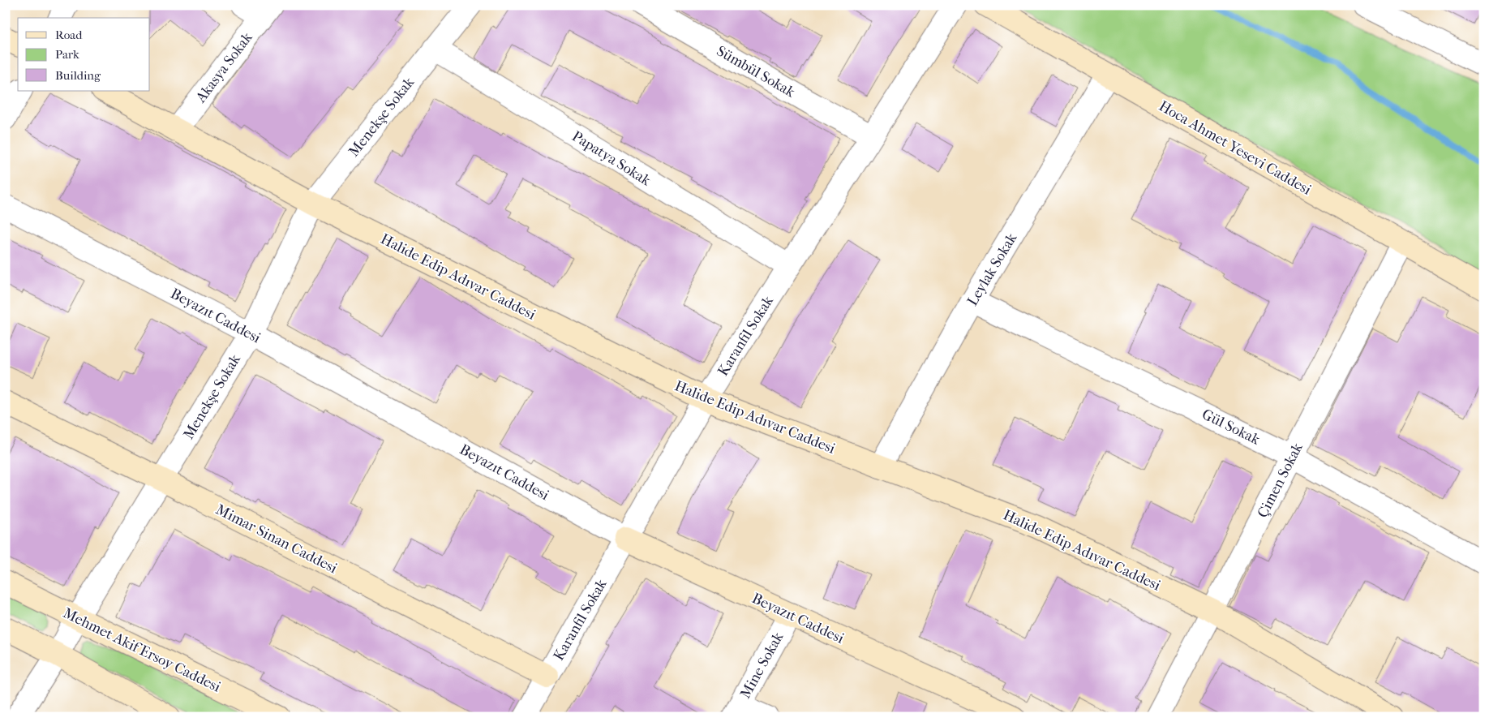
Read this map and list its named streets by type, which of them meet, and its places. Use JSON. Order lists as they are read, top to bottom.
{
  "streets": {
    "street": [
      "Akasya Sokak",
      "Sümbül Sokak",
      "Menekşe Sokak",
      "Hoca Ahmet Yesevi Caddesi",
      "Papatya Sokak",
      "Leylak Sokak",
      "Halide Edip Adıvar Caddesi",
      "Beyazıt Caddesi",
      "Karanfil Sokak",
      "Gül Sokak",
      "Çimen Sokak",
      "Mimar Sinan Caddesi",
      "Mehmet Akif Ersoy Caddesi",
      "Mine Sokak"
    ]
  },
  "crossings": [
    ["Akasya Sokak", "Halide Edip Adıvar Caddesi"],
    ["Sümbül Sokak", "Karanfil Sokak"],
    ["Menekşe Sokak", "Papatya Sokak"],
    ["Menekşe Sokak", "Halide Edip Adıvar Caddesi"],
    ["Menekşe Sokak", "Beyazıt Caddesi"],
    ["Menekşe Sokak", "Mimar Sinan Caddesi"],
    ["Menekşe Sokak", "Mehmet Akif Ersoy Caddesi"],
    ["Hoca Ahmet Yesevi Caddesi", "Leylak Sokak"],
    ["Hoca Ahmet Yesevi Caddesi", "Çimen Sokak"],
    ["Papatya Sokak", "Karanfil Sokak"],
    ["Leylak Sokak", "Halide Edip Adıvar Caddesi"],
    ["Leylak Sokak", "Gül Sokak"],
    ["Halide Edip Adıvar Caddesi", "Karanfil Sokak"],
    ["Halide Edip Adıvar Caddesi", "Çimen Sokak"],
    ["Beyazıt Caddesi", "Karanfil Sokak"],
    ["Beyazıt Caddesi", "Mine Sokak"],
    ["Karanfil Sokak", "Mimar Sinan Caddesi"],
    ["Gül Sokak", "Çimen Sokak"]
  ],
  "legend": ["Road", "Park", "Building"]
}
